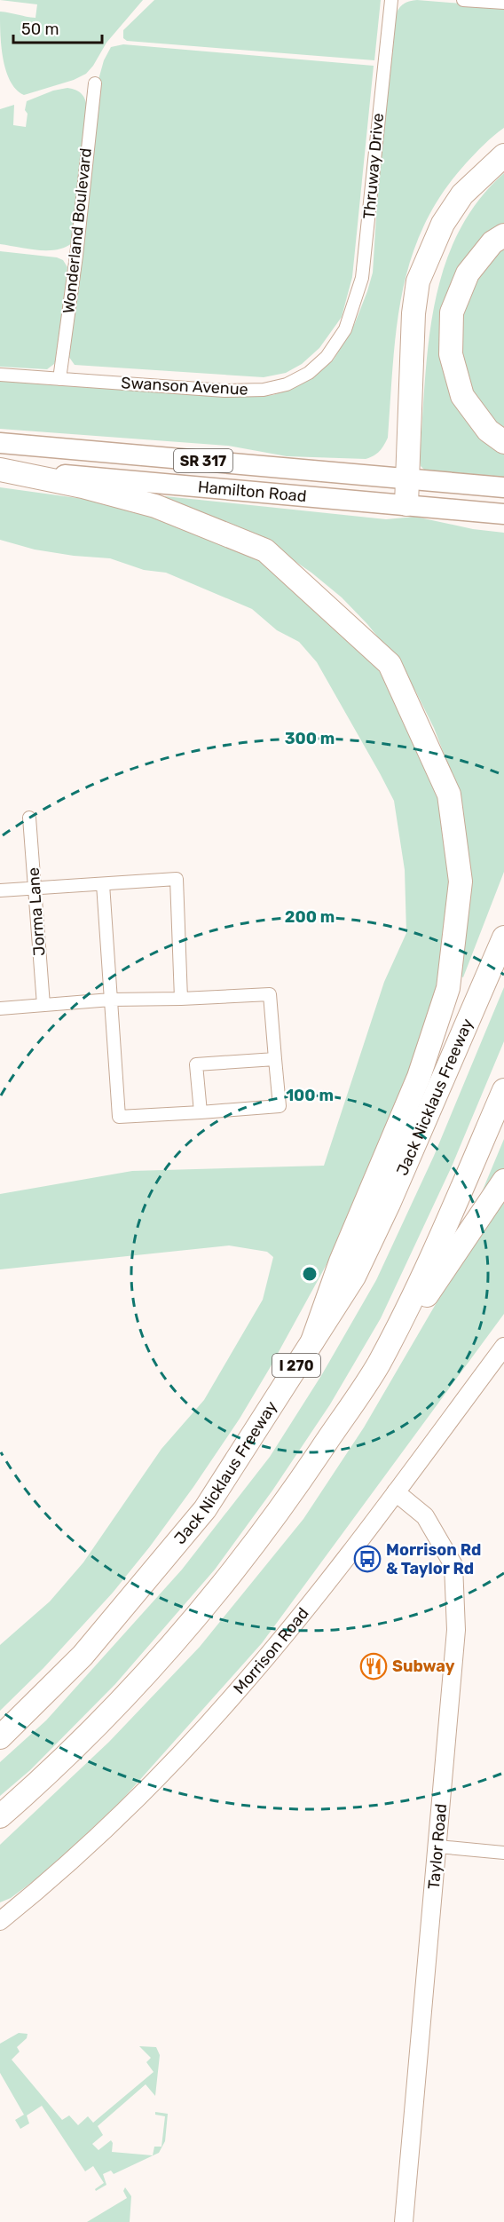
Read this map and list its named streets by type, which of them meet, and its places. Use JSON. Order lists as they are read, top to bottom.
{
  "streets": {
    "highway": ["Jack Nicklaus Freeway", "I 270"],
    "main road": [
      "SR 317",
      "Hamilton Road",
      "Morrison Road",
      "Taylor Road"
    ],
    "street": [
      "Thruway Drive",
      "Wonderland Boulevard",
      "Swanson Avenue",
      "Jorma Lane"
    ]
  },
  "crossings": [
    ["Thruway Drive", "Swanson Avenue"],
    ["Wonderland Boulevard", "Swanson Avenue"],
    ["Morrison Road", "Taylor Road"]
  ],
  "places": {
    "bus stop": ["Morrison Rd & Taylor Rd"],
    "restaurant": ["Subway"]
  },
  "scale_bar": "50 m",
  "rings": ["300 m", "200 m", "100 m"]
}
